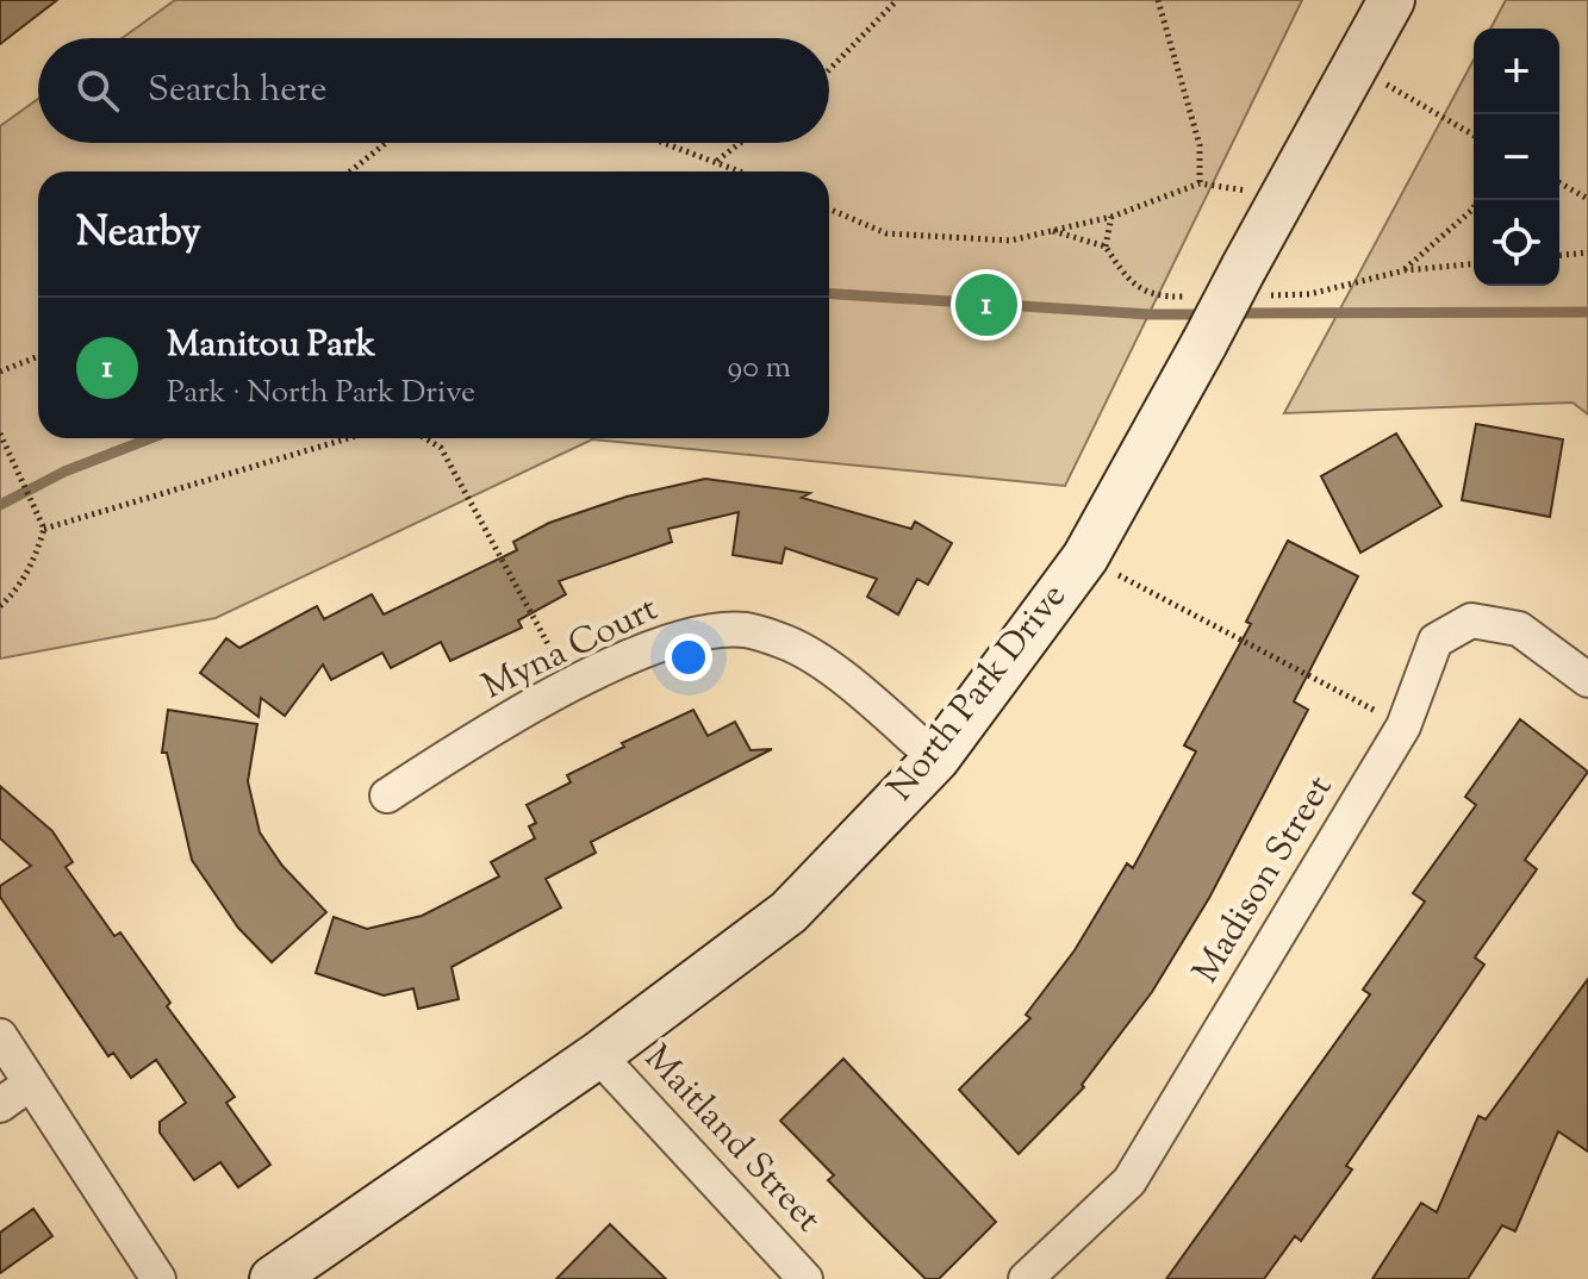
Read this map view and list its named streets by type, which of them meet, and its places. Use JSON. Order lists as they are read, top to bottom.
{
  "streets": {
    "main road": ["North Park Drive"],
    "street": ["Myna Court", "Madison Street", "Maitland Street"]
  },
  "crossings": [
    ["Myna Court", "North Park Drive"],
    ["North Park Drive", "Maitland Street"]
  ],
  "page": {
    "map_buttons": ["+", "−"],
    "search": "Search here",
    "heading": "Nearby",
    "pins": "1",
    "list": [
      {
        "mark": "1",
        "name": "Manitou Park",
        "note": "Park · North Park Drive",
        "value": "90 m"
      }
    ]
  }
}
